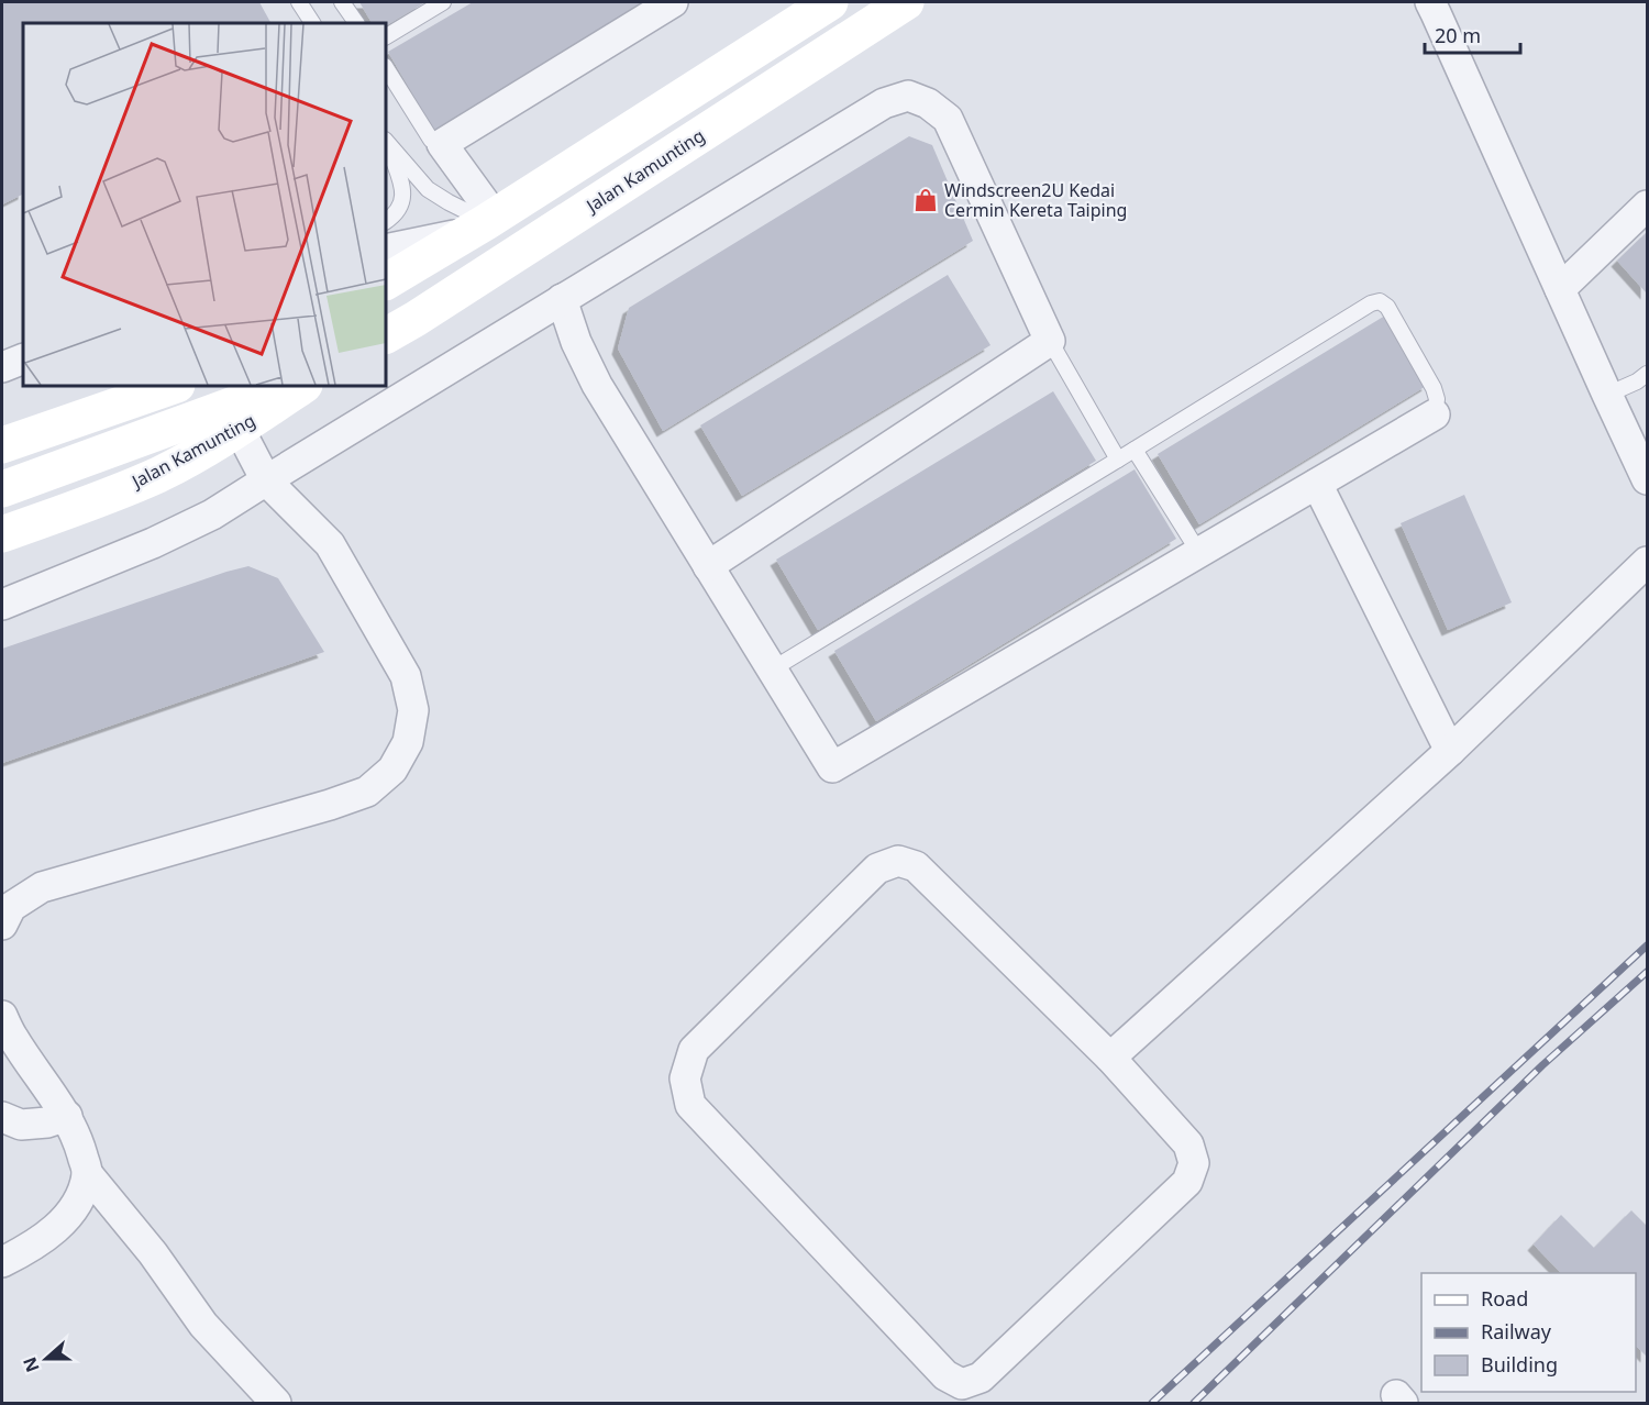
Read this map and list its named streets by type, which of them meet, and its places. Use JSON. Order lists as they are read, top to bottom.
{
  "streets": {
    "main road": ["Jalan Kamunting"]
  },
  "places": {
    "shop": ["Windscreen2U Kedai Cermin Kereta Taiping"]
  },
  "legend": ["Road", "Railway", "Building"],
  "scale_bar": "20 m",
  "north": "left"
}
